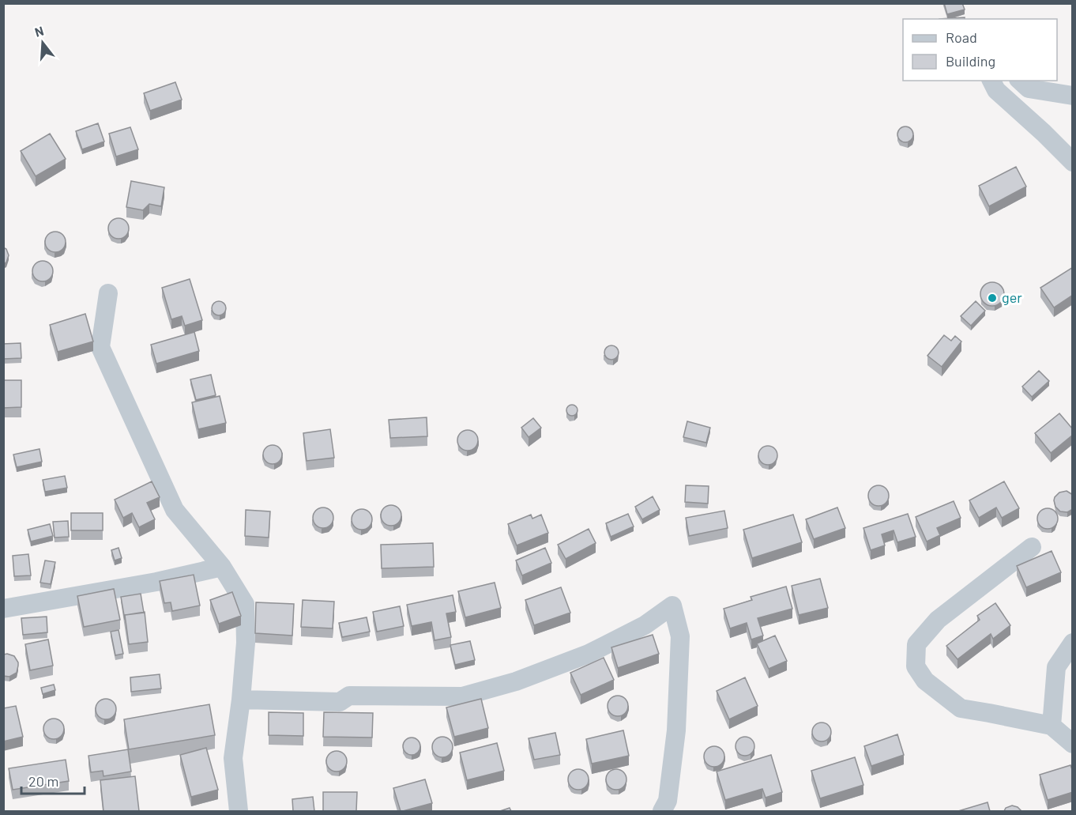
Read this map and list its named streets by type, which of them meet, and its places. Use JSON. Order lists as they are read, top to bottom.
{
  "places": ["ger"],
  "legend": ["Road", "Building"],
  "scale_bar": "20 m",
  "north": "top"
}
